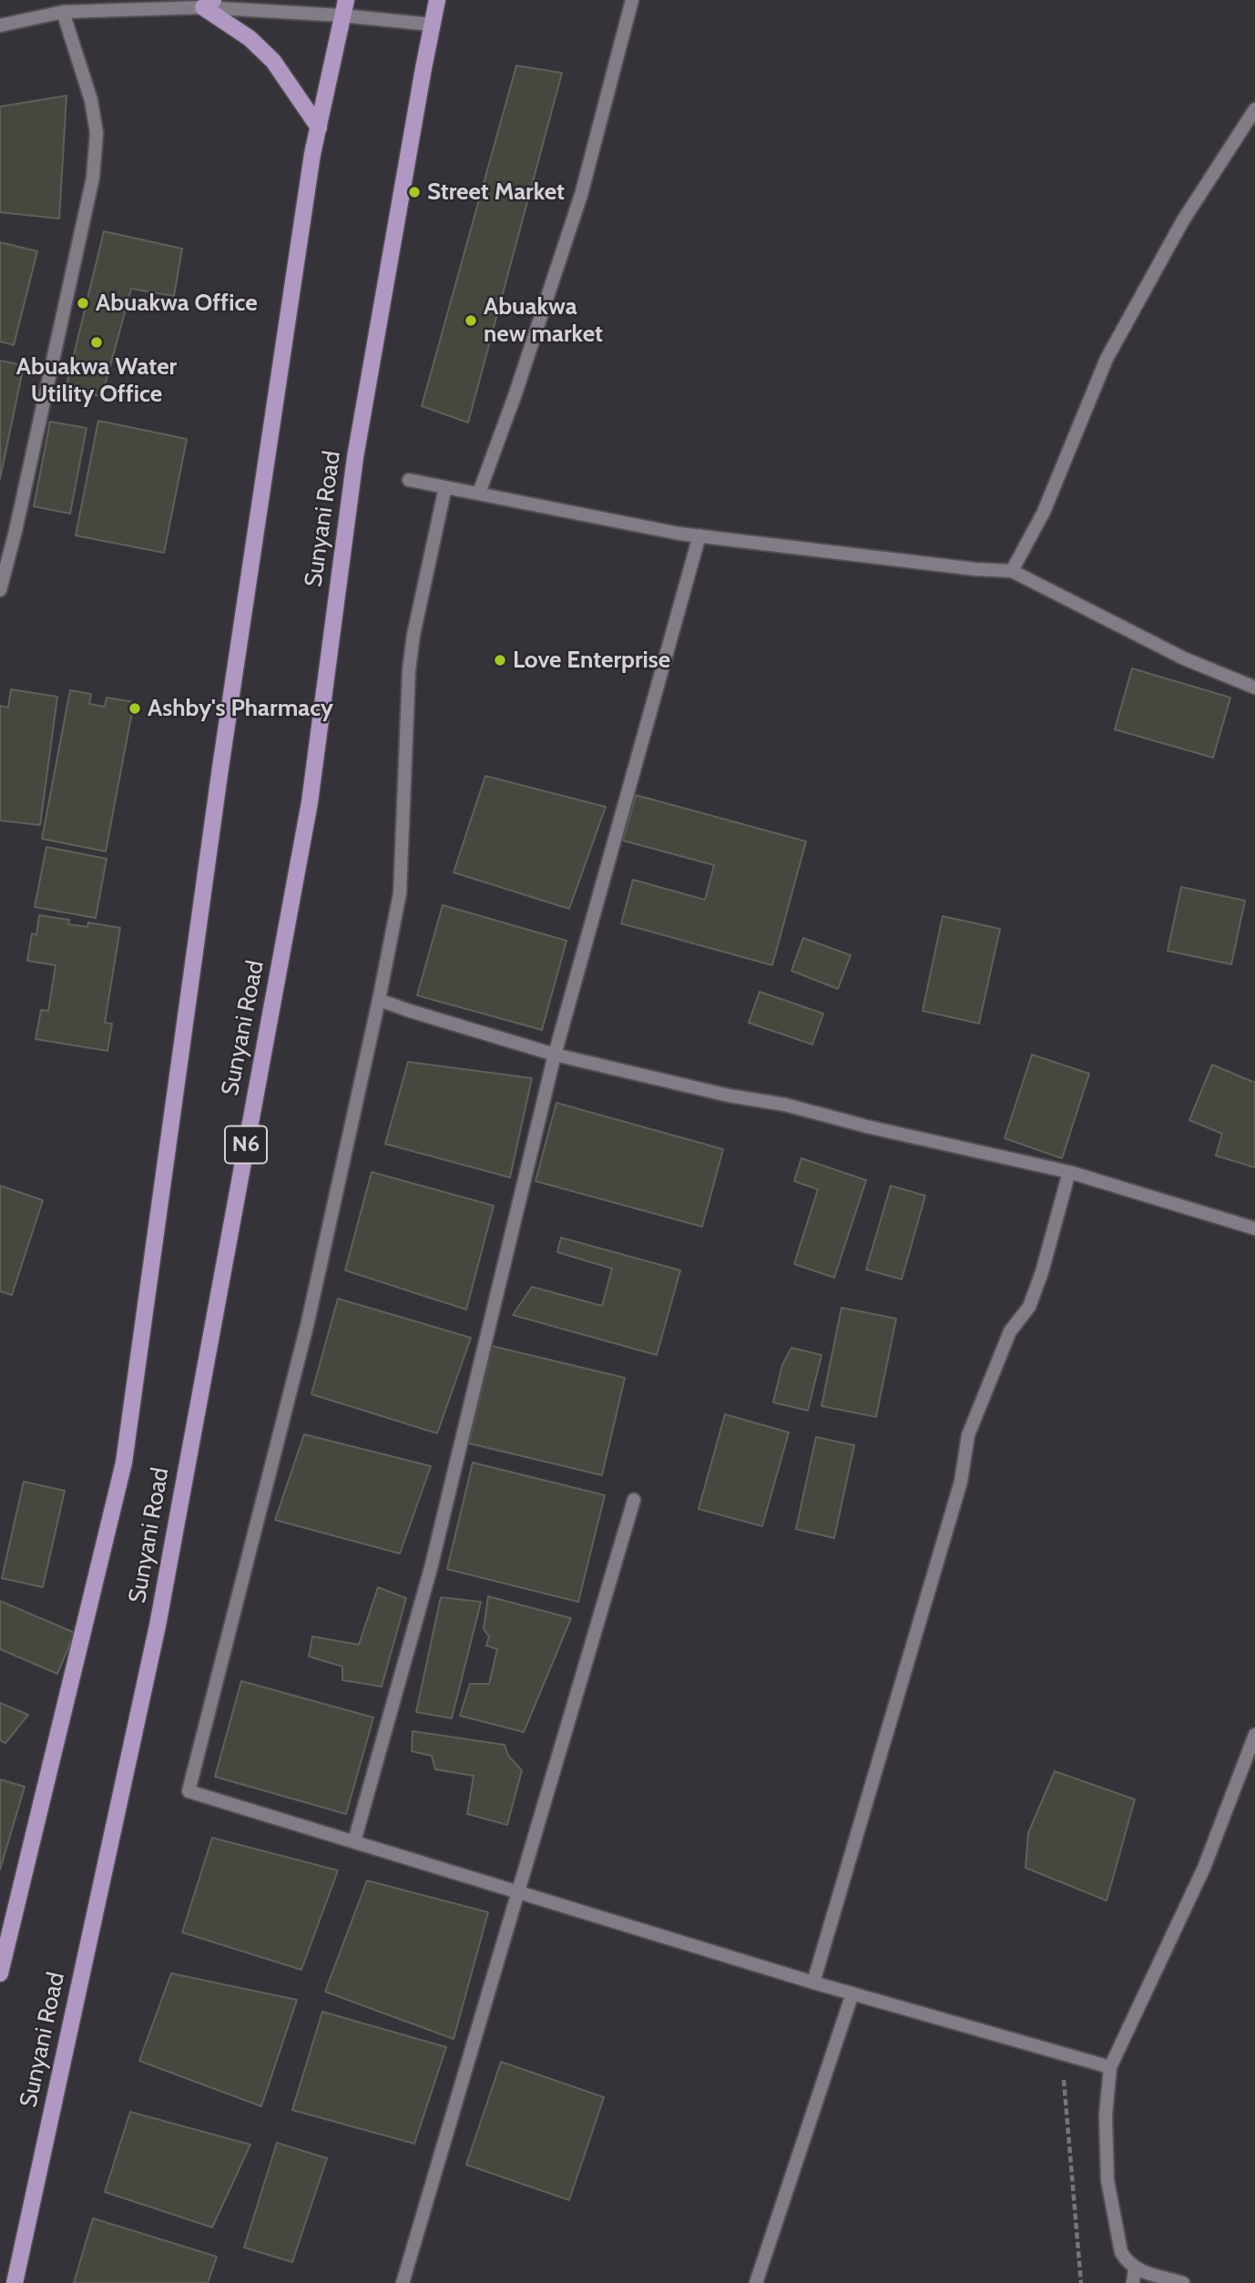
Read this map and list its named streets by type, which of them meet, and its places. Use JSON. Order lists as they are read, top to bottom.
{
  "streets": {
    "main road": ["Sunyani Road", "N6"]
  },
  "places": [
    "Street Market",
    "Abuakwa Office",
    "Abuakwa new market",
    "Abuakwa Water Utility Office",
    "Love Enterprise",
    "Ashby's Pharmacy"
  ]
}
